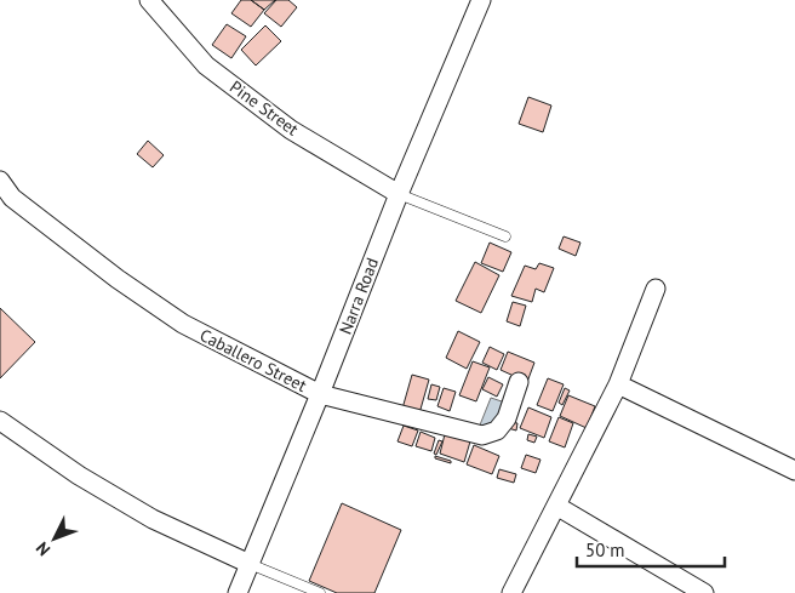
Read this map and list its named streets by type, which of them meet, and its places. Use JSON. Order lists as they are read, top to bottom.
{
  "streets": {
    "street": ["Pine Street", "Narra Road", "Caballero Street"]
  },
  "crossings": [
    ["Pine Street", "Narra Road"],
    ["Narra Road", "Caballero Street"]
  ],
  "scale_bar": "50 m",
  "north": "bottom left"
}
